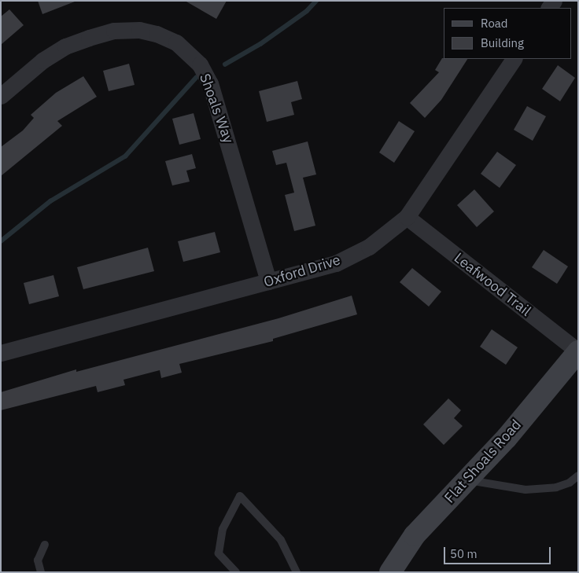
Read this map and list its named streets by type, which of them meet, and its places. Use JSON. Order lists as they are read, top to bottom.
{
  "streets": {
    "main road": ["Flat Shoals Road"],
    "street": ["Shoals Way", "Oxford Drive", "Leafwood Trail"]
  },
  "crossings": [
    ["Shoals Way", "Oxford Drive"],
    ["Oxford Drive", "Leafwood Trail"],
    ["Leafwood Trail", "Flat Shoals Road"]
  ],
  "legend": ["Road", "Building"],
  "scale_bar": "50 m"
}
